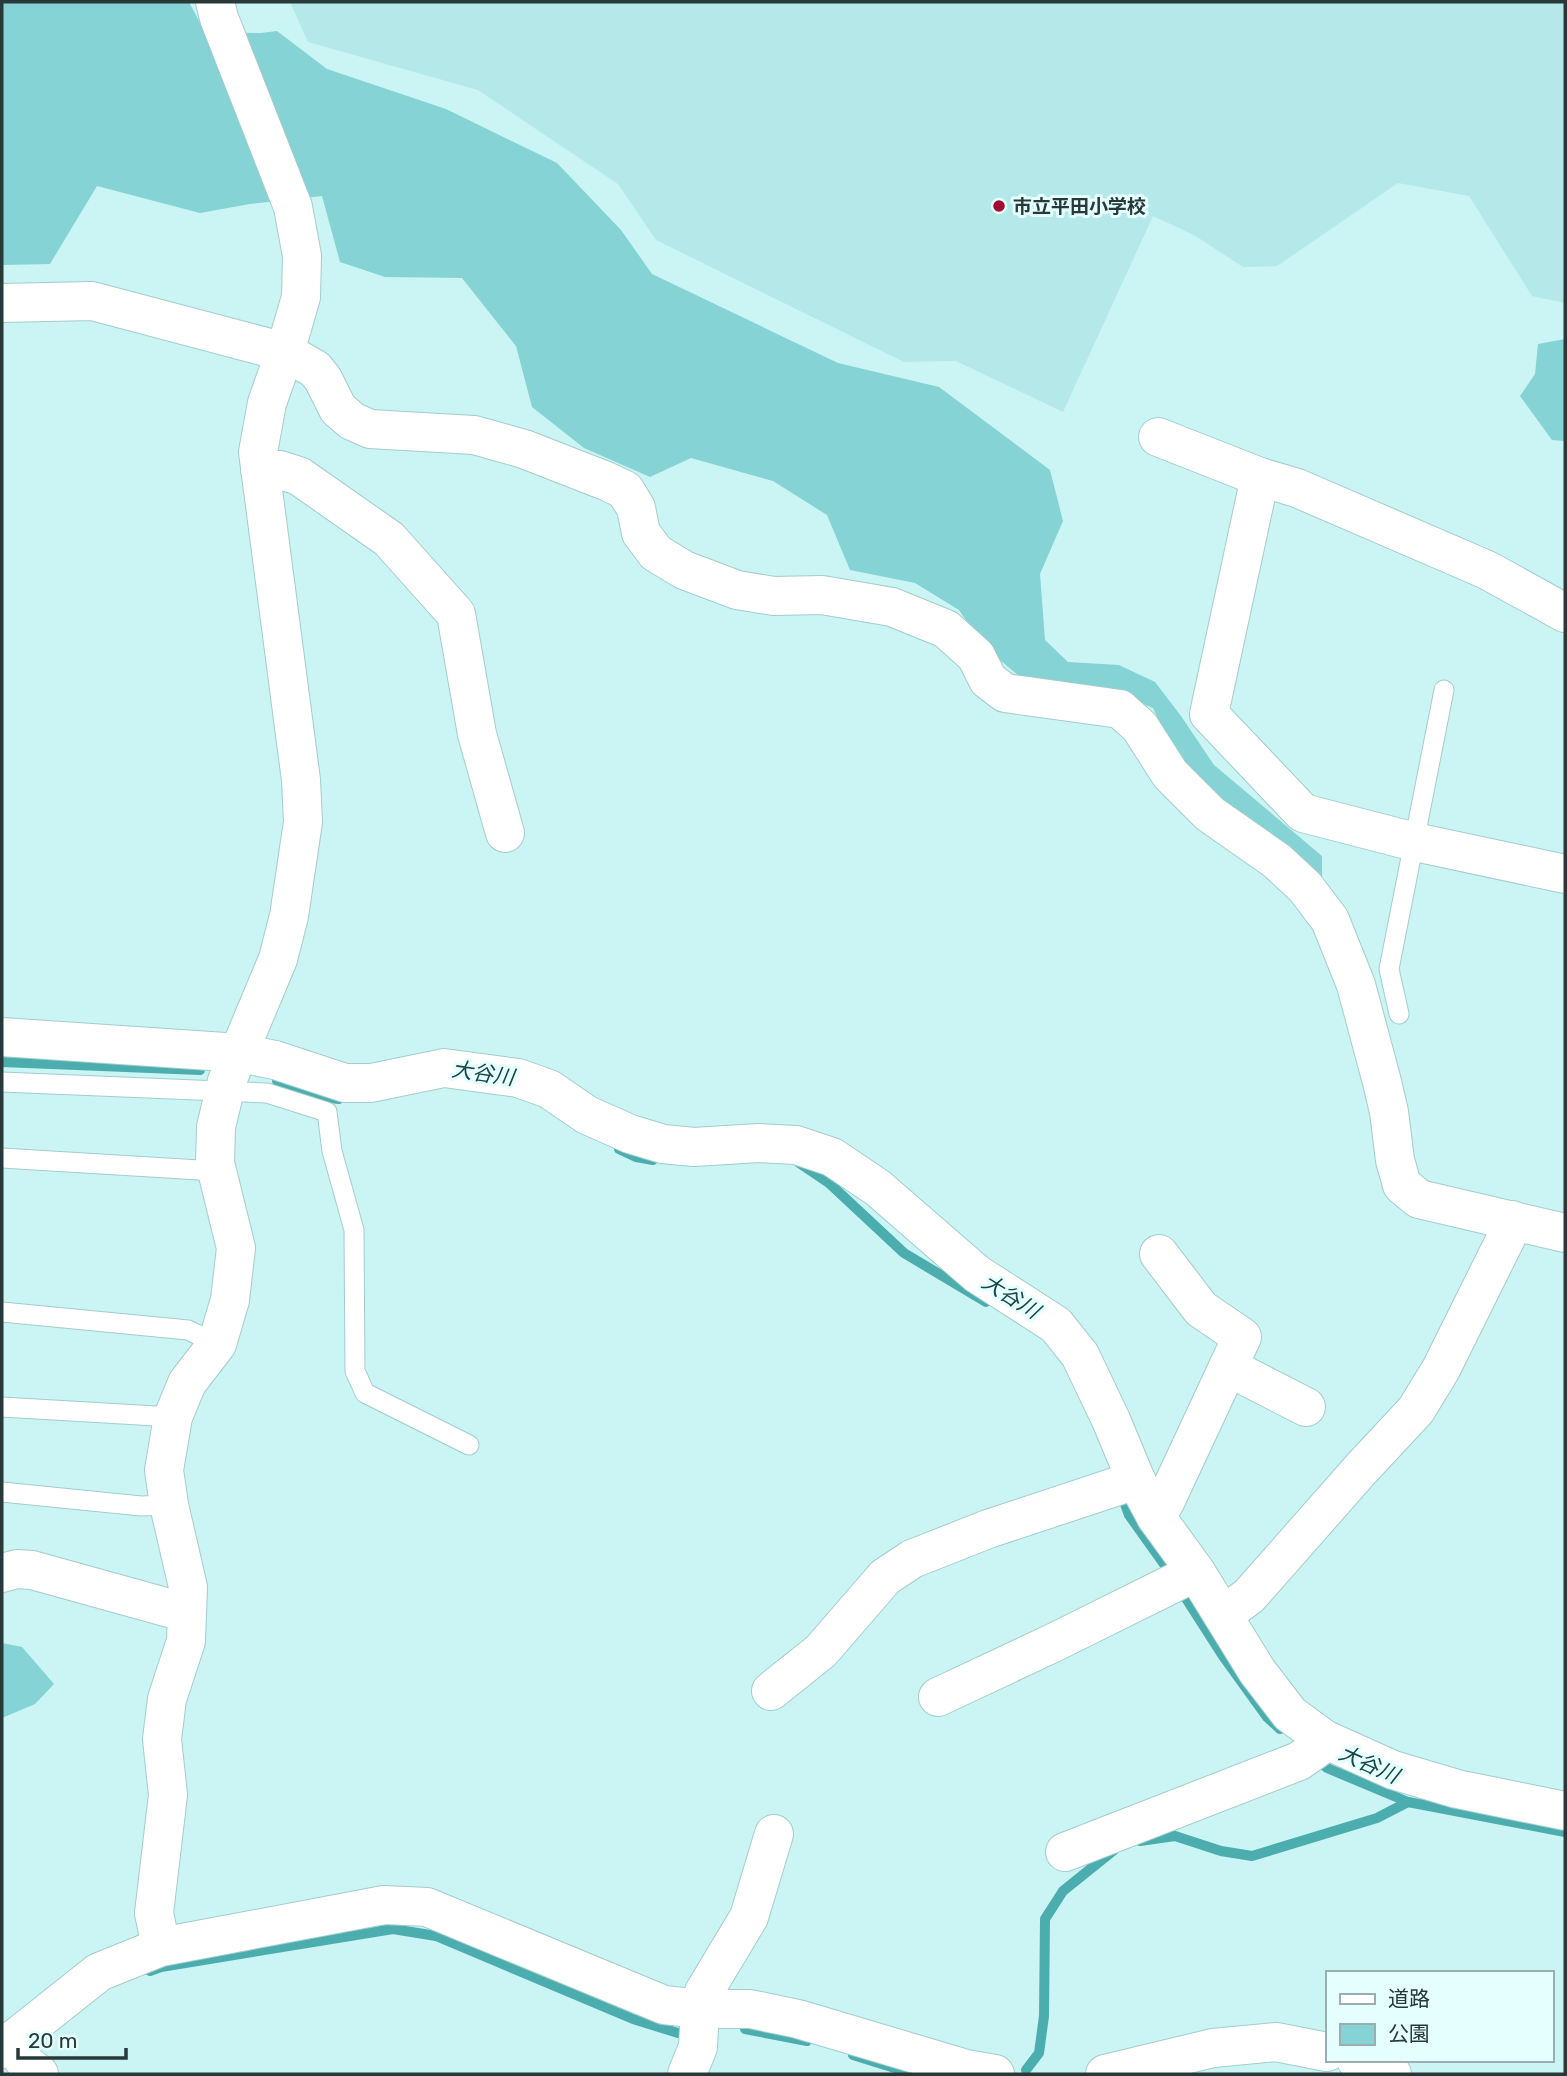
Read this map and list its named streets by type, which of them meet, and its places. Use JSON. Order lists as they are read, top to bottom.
{
  "water": ["大谷川"],
  "places": ["市立平田小学校"],
  "legend": ["道路", "公園"],
  "scale_bar": "20 m"
}
